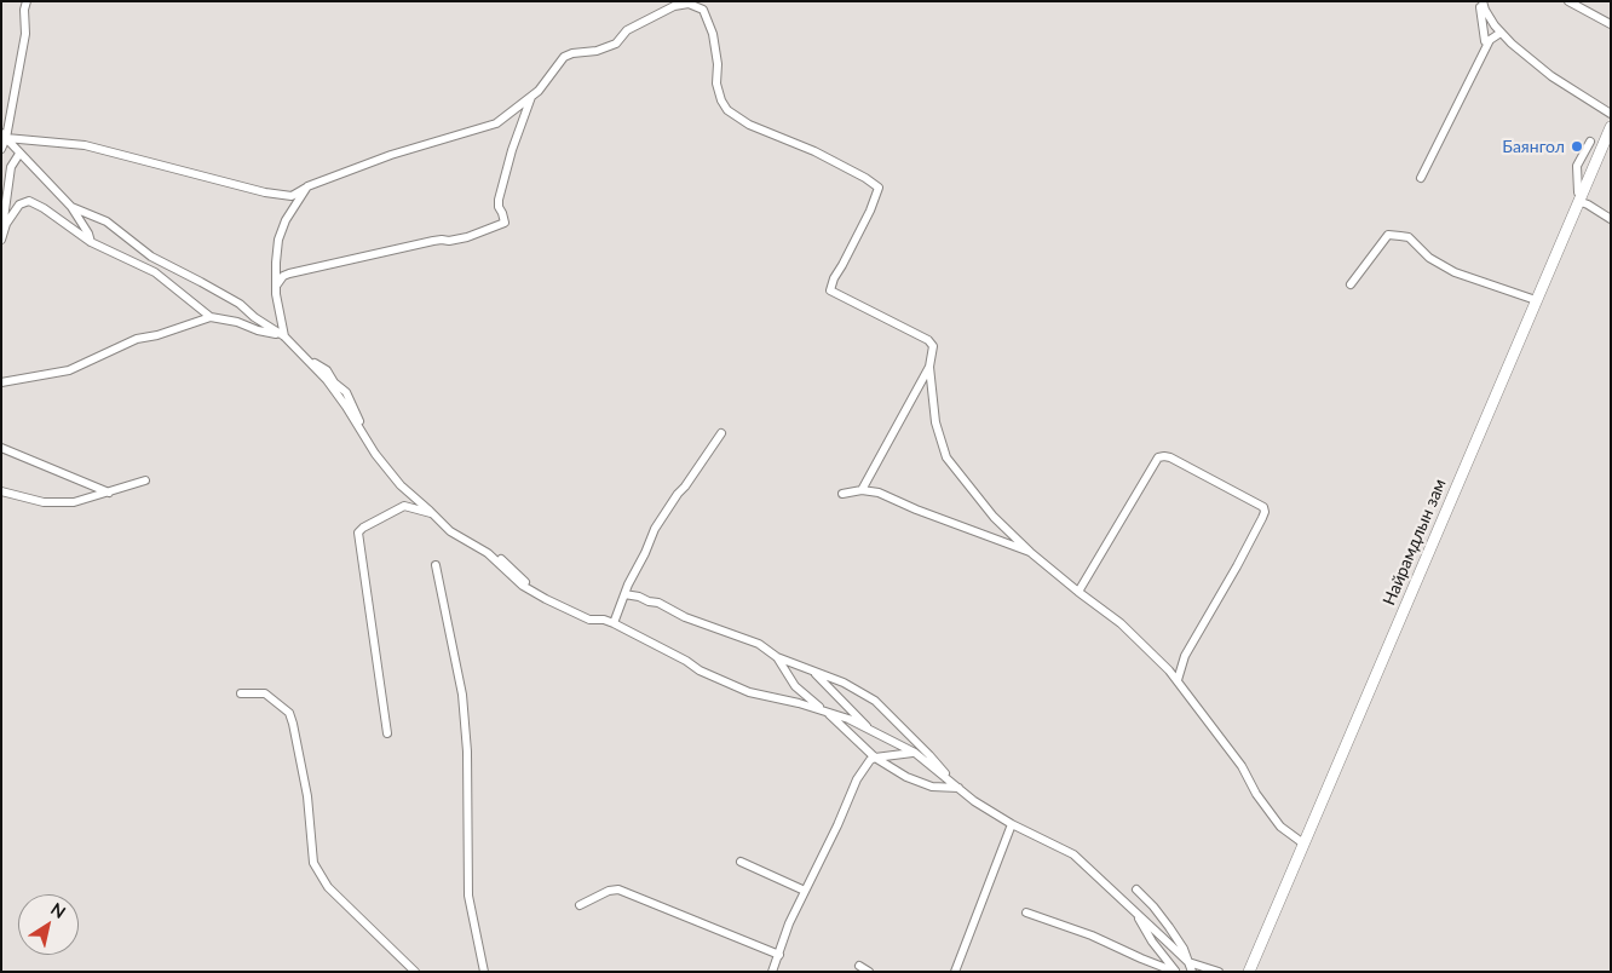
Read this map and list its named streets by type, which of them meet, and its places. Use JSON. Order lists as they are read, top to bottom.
{
  "streets": {
    "main road": ["Найрамдлын зам"]
  },
  "places": ["Баянгол"],
  "north": "top right"
}
